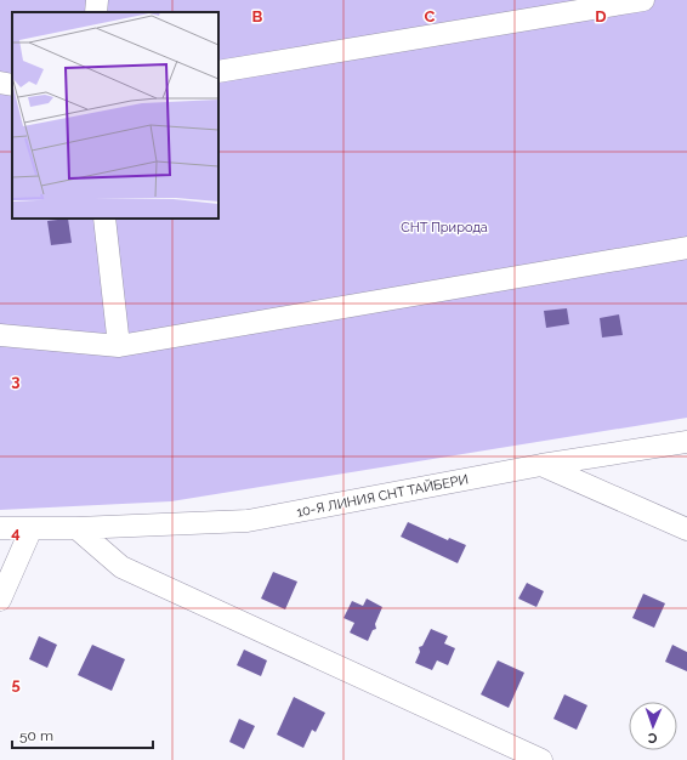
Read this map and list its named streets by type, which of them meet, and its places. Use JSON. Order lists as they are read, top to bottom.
{
  "streets": {
    "street": ["10-Я ЛИНИЯ СНТ ТАЙБЕРИ"]
  },
  "parks": ["СНТ Природа"],
  "scale_bar": "50 m",
  "north": "bottom",
  "grid": {
    "columns": ["B", "C", "D"],
    "rows": ["3", "4", "5"]
  }
}
